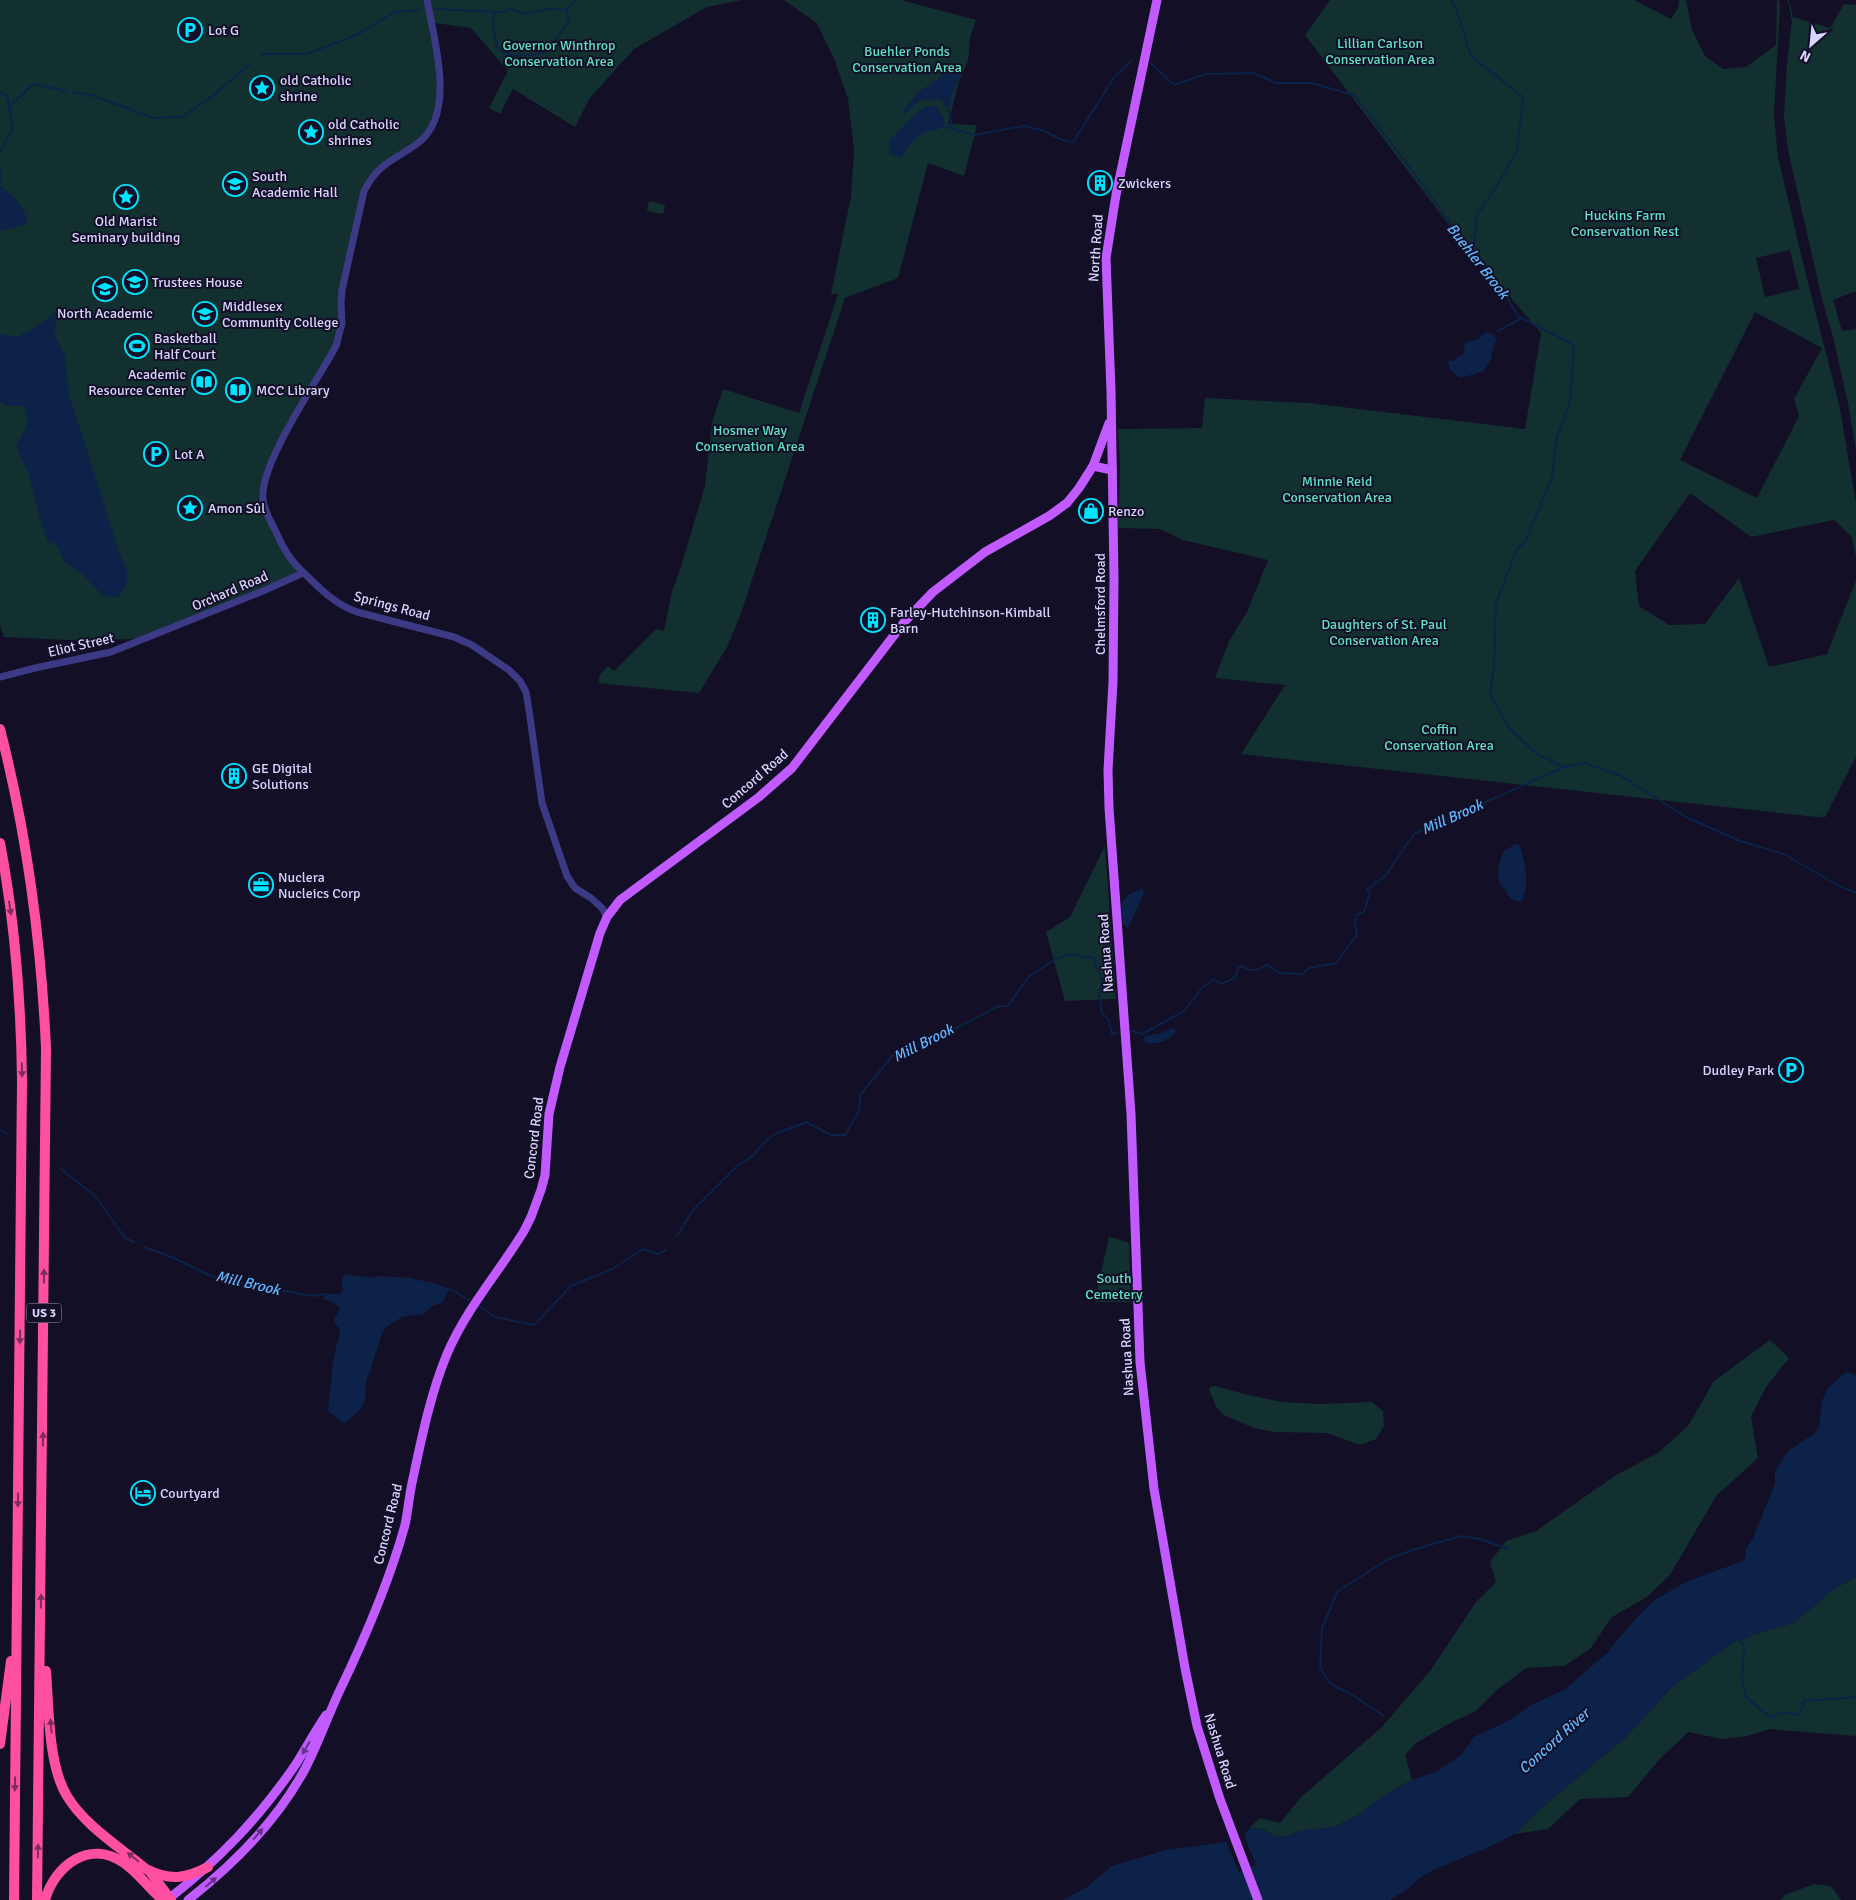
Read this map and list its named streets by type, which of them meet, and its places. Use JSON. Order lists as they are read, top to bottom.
{
  "streets": {
    "highway": ["US 3"],
    "main road": [
      "North Road",
      "Chelmsford Road",
      "Concord Road",
      "Nashua Road"
    ],
    "street": ["Orchard Road", "Springs Road", "Eliot Street"]
  },
  "crossings": [
    ["North Road", "Chelmsford Road"],
    ["Orchard Road", "Springs Road"],
    ["Orchard Road", "Eliot Street"],
    ["Chelmsford Road", "Nashua Road"],
    ["Springs Road", "Concord Road"]
  ],
  "water": ["Buehler Brook", "Mill Brook", "Concord River"],
  "parks": [
    "Lillian Carlson Conservation Area",
    "Governor Winthrop Conservation Area",
    "Buehler Ponds Conservation Area",
    "Huckins Farm Conservation Rest",
    "Hosmer Way Conservation Area",
    "Minnie Reid Conservation Area",
    "Daughters of St. Paul Conservation Area",
    "Coffin Conservation Area",
    "South Cemetery"
  ],
  "places": {
    "parking": ["Lot G", "Lot A", "Dudley Park"],
    "place": [
      "old Catholic shrine",
      "old Catholic shrines",
      "Old Marist Seminary building",
      "Amon Sûl"
    ],
    "building": ["Zwickers", "Farley-Hutchinson-Kimball Barn", "GE Digital Solutions"],
    "school or university": [
      "South Academic Hall",
      "Trustees House",
      "North Academic",
      "Middlesex Community College"
    ],
    "sports": ["Basketball Half Court"],
    "library": ["Academic Resource Center", "MCC Library"],
    "shop": ["Renzo"],
    "office": ["Nuclera Nucleics Corp"],
    "hotel": ["Courtyard"]
  },
  "north": "bottom left"
}
